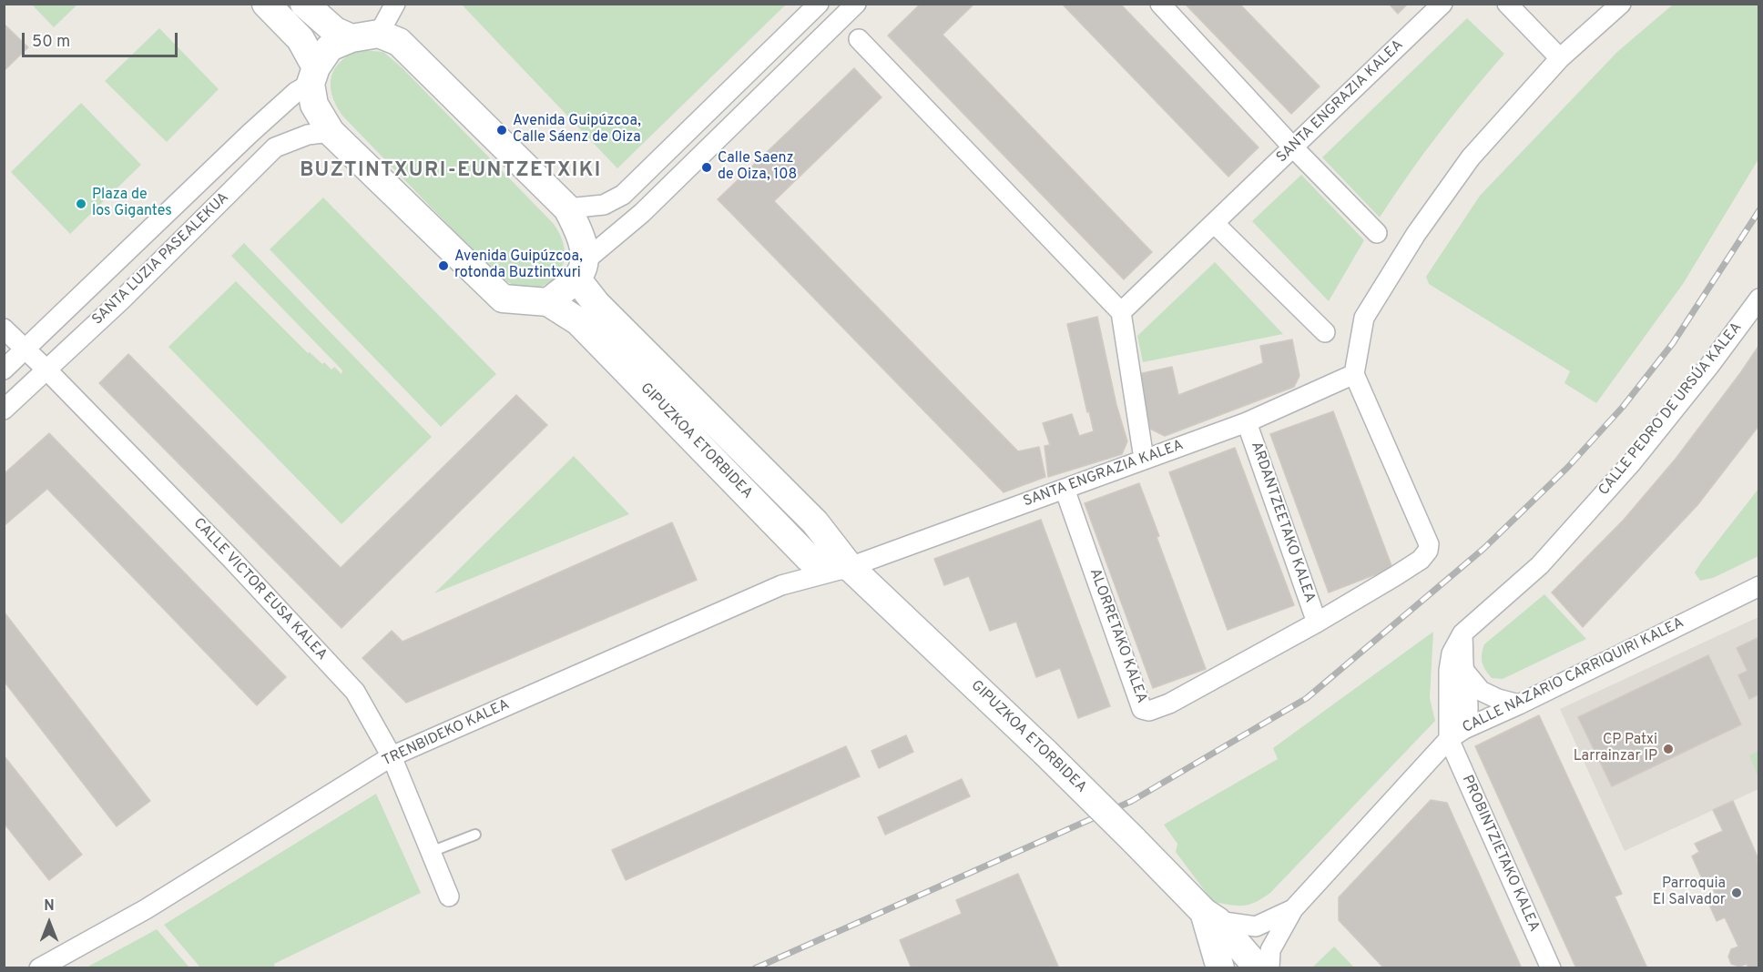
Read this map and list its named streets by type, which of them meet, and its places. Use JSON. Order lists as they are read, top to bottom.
{
  "streets": {
    "main road": ["GIPUZKOA ETORBIDEA"],
    "street": [
      "SANTA ENGRAZIA KALEA",
      "SANTA LUZIA PASEALEKUA",
      "CALLE PEDRO DE URSÚA KALEA",
      "ARDANTZEETAKO KALEA",
      "CALLE VICTOR EUSA KALEA",
      "ALORRETAKO KALEA",
      "CALLE NAZARIO CARRIQUIRI KALEA",
      "TRENBIDEKO KALEA",
      "PROBINTZIETAKO KALEA"
    ]
  },
  "crossings": [
    ["SANTA ENGRAZIA KALEA", "GIPUZKOA ETORBIDEA"],
    ["SANTA ENGRAZIA KALEA", "ARDANTZEETAKO KALEA"],
    ["SANTA ENGRAZIA KALEA", "ALORRETAKO KALEA"],
    ["SANTA ENGRAZIA KALEA", "TRENBIDEKO KALEA"],
    ["SANTA LUZIA PASEALEKUA", "CALLE VICTOR EUSA KALEA"],
    ["CALLE PEDRO DE URSÚA KALEA", "CALLE NAZARIO CARRIQUIRI KALEA"],
    ["CALLE PEDRO DE URSÚA KALEA", "PROBINTZIETAKO KALEA"],
    ["GIPUZKOA ETORBIDEA", "CALLE NAZARIO CARRIQUIRI KALEA"],
    ["GIPUZKOA ETORBIDEA", "TRENBIDEKO KALEA"],
    ["ARDANTZEETAKO KALEA", "ALORRETAKO KALEA"],
    ["CALLE VICTOR EUSA KALEA", "TRENBIDEKO KALEA"],
    ["CALLE NAZARIO CARRIQUIRI KALEA", "PROBINTZIETAKO KALEA"]
  ],
  "districts": ["BUZTINTXURI-EUNTZETXIKI"],
  "places": [
    "Avenida Guipúzcoa, Calle Sáenz de Oiza",
    "Calle Saenz de Oiza, 108",
    "Plaza de los Gigantes",
    "Avenida Guipúzcoa, rotonda Buztintxuri",
    "CP Patxi Larrainzar IP",
    "Parroquia El Salvador"
  ],
  "scale_bar": "50 m",
  "north": "top"
}
